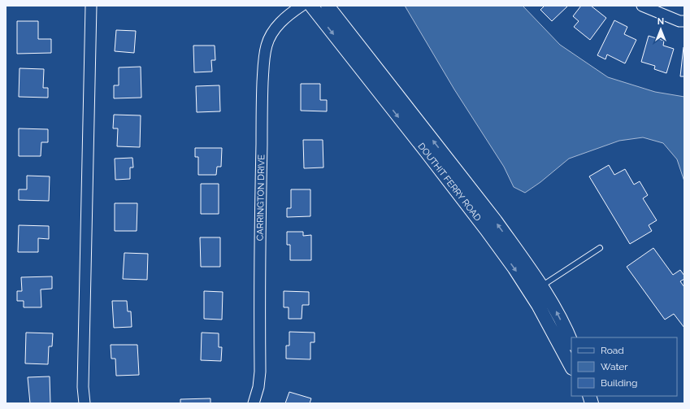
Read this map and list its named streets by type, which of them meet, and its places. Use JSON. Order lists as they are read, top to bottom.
{
  "streets": {
    "street": ["DOUTHIT FERRY ROAD", "CARRINGTON DRIVE"]
  },
  "legend": ["Road", "Water", "Building"],
  "north": "top"
}
